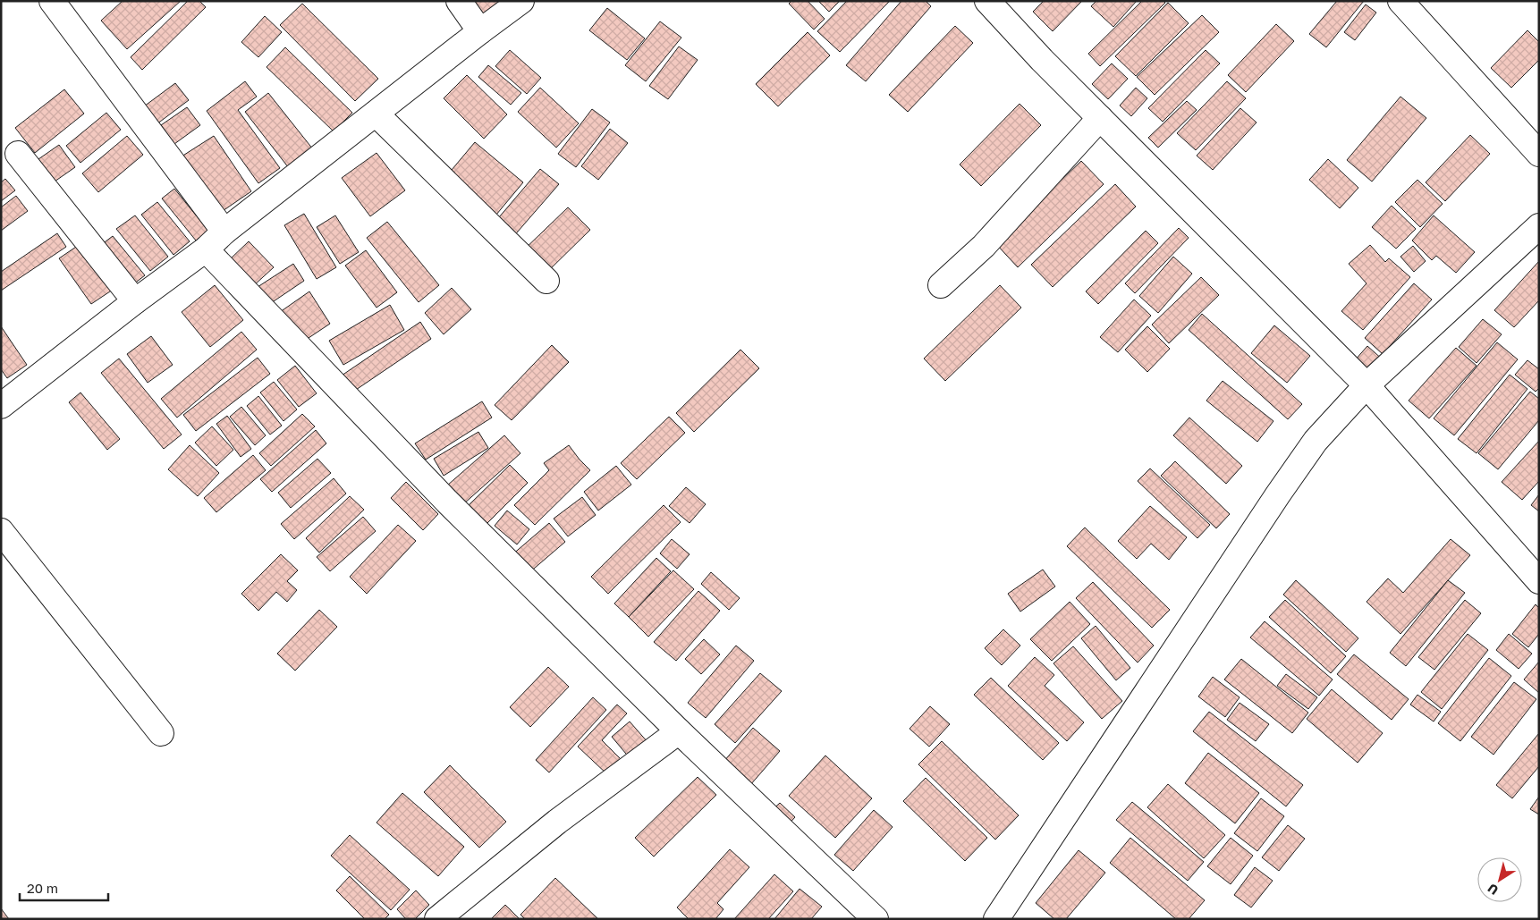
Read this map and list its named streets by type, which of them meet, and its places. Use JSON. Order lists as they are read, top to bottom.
{
  "scale_bar": "20 m",
  "north": "bottom left"
}
